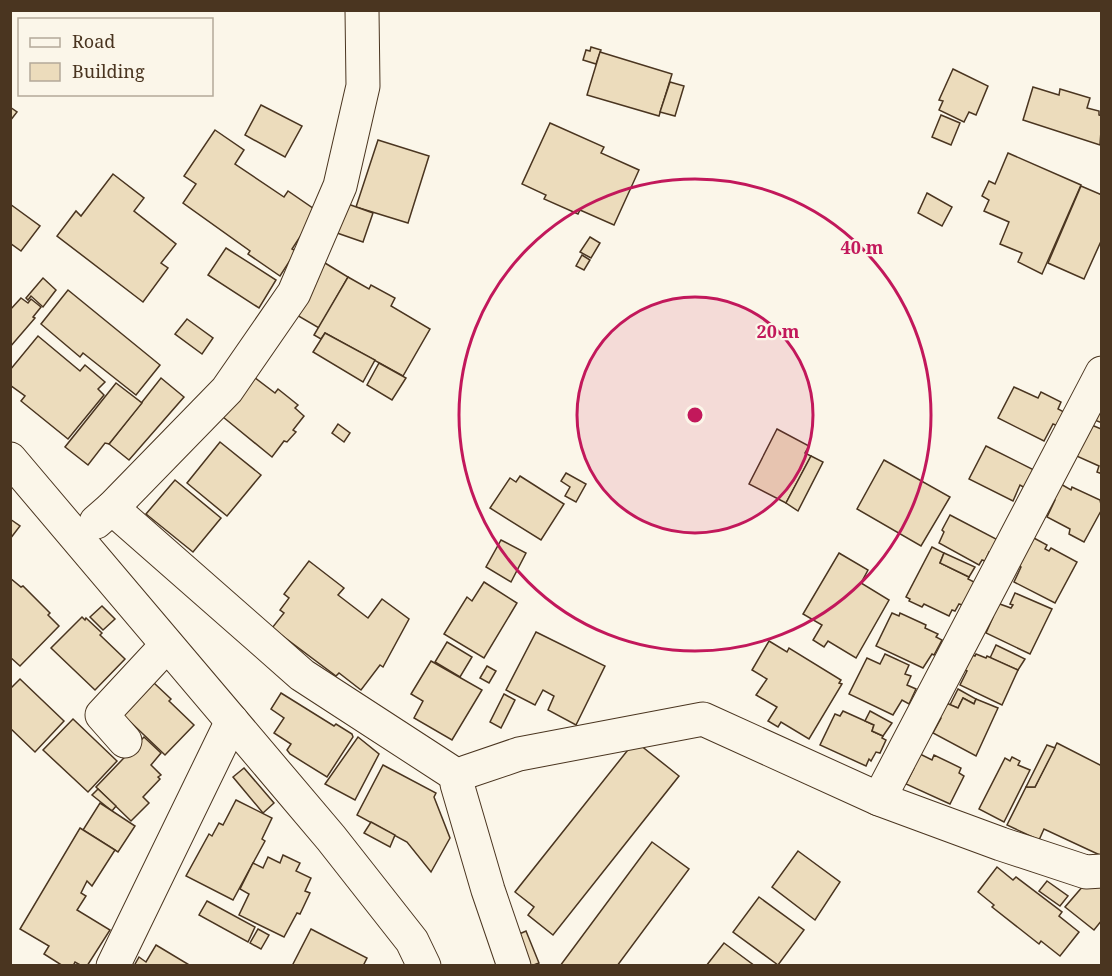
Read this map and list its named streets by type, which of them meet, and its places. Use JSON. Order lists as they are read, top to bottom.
{
  "legend": ["Road", "Building"],
  "rings": ["40 m", "20 m"]
}
